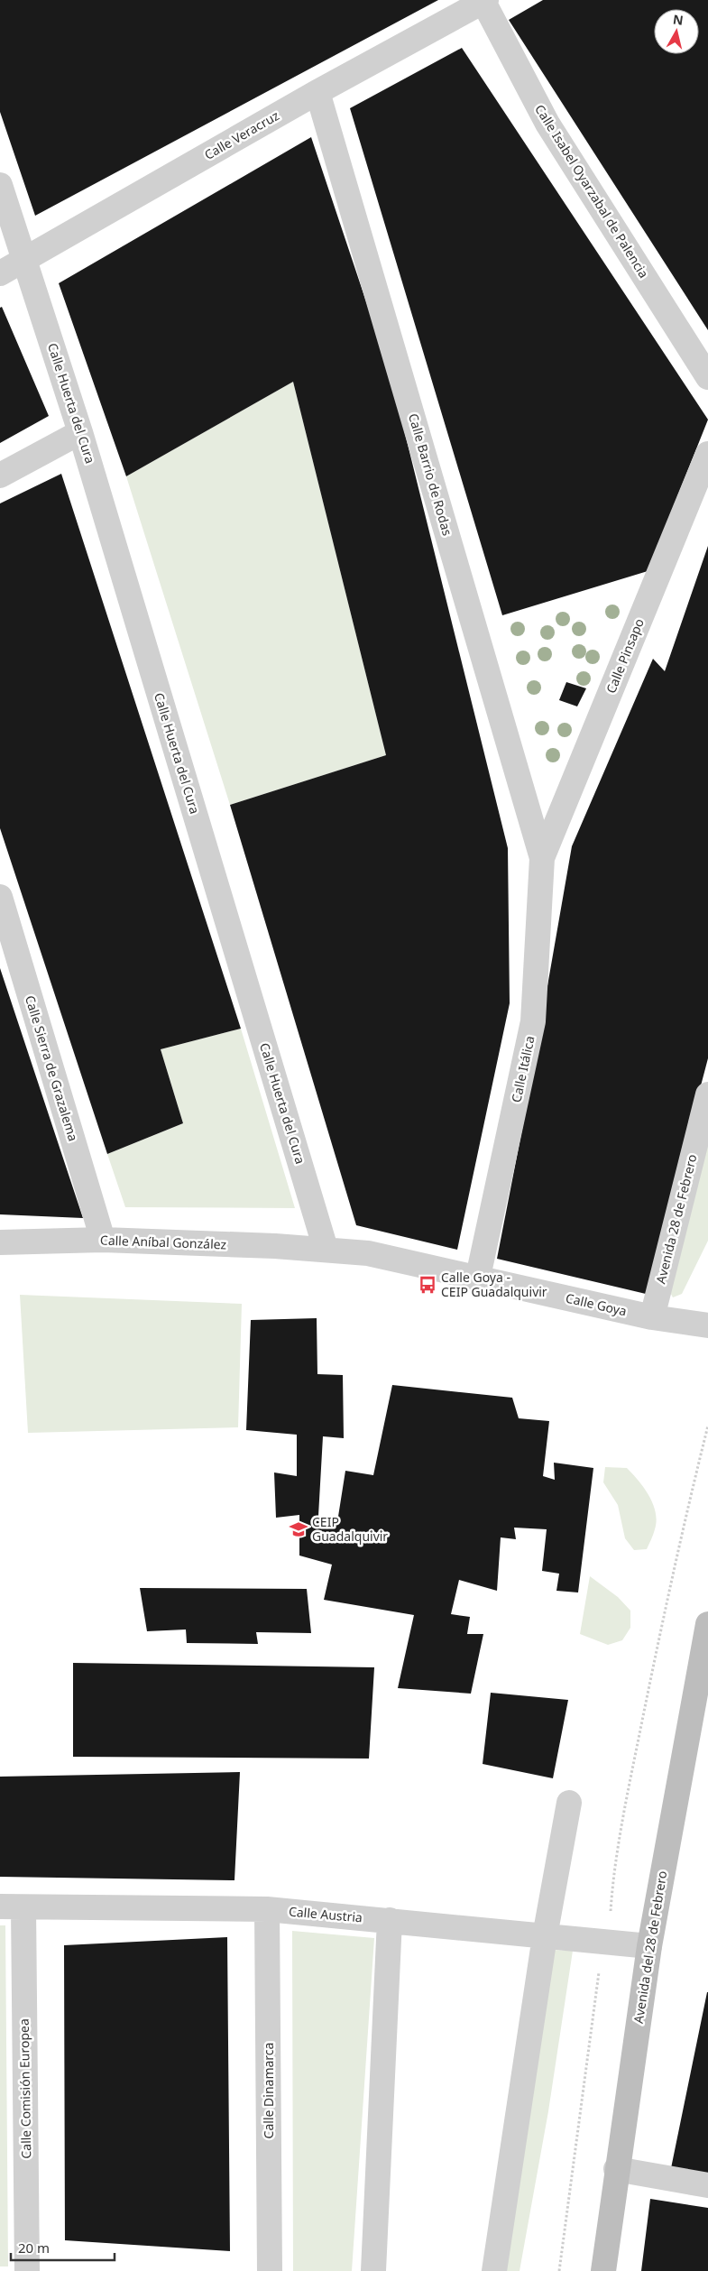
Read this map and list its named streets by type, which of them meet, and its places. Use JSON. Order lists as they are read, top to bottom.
{
  "streets": {
    "main road": ["Avenida del 28 de Febrero"],
    "street": [
      "Calle Veracruz",
      "Calle Isabel Oyarzabal de Palencia",
      "Calle Huerta del Cura",
      "Calle Barrio de Rodas",
      "Calle Pinsapo",
      "Calle Sierra de Grazalema",
      "Calle Itálica",
      "Avenida 28 de Febrero",
      "Calle Aníbal González",
      "Calle Goya",
      "Calle Austria",
      "Calle Comisión Europea",
      "Calle Dinamarca"
    ]
  },
  "crossings": [
    ["Calle Veracruz", "Calle Isabel Oyarzabal de Palencia"],
    ["Calle Veracruz", "Calle Huerta del Cura"],
    ["Calle Veracruz", "Calle Barrio de Rodas"],
    ["Calle Huerta del Cura", "Calle Aníbal González"],
    ["Calle Huerta del Cura", "Calle Goya"],
    ["Calle Barrio de Rodas", "Calle Pinsapo"],
    ["Calle Barrio de Rodas", "Calle Itálica"],
    ["Calle Pinsapo", "Calle Itálica"],
    ["Calle Sierra de Grazalema", "Calle Aníbal González"],
    ["Calle Itálica", "Calle Goya"],
    ["Avenida 28 de Febrero", "Calle Goya"],
    ["Calle Aníbal González", "Calle Goya"],
    ["Calle Austria", "Avenida del 28 de Febrero"],
    ["Calle Austria", "Calle Comisión Europea"],
    ["Calle Austria", "Calle Dinamarca"]
  ],
  "places": {
    "bus stop": ["Calle Goya - CEIP Guadalquivir"],
    "school or university": ["CEIP Guadalquivir"]
  },
  "scale_bar": "20 m",
  "north": "top"
}
